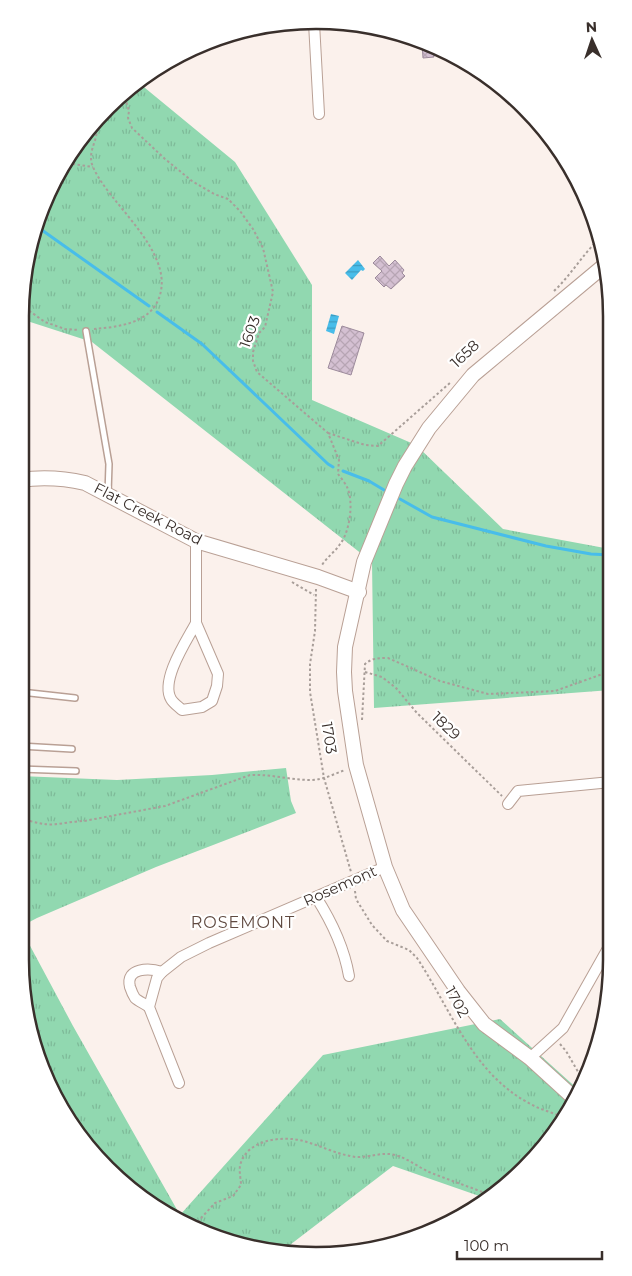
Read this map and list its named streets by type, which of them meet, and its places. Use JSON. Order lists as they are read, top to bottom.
{
  "streets": {
    "street": ["Flat Creek Road", "Rosemont"],
    "path": [
      "1603",
      "1658",
      "1829",
      "1703",
      "1702"
    ]
  },
  "crossings": [
    ["1603", "1658"],
    ["1603", "Flat Creek Road"],
    ["1603", "1703"],
    ["1703", "Rosemont"],
    ["1703", "1702"],
    ["Rosemont", "1702"]
  ],
  "districts": ["ROSEMONT"],
  "scale_bar": "100 m",
  "north": "top"
}
